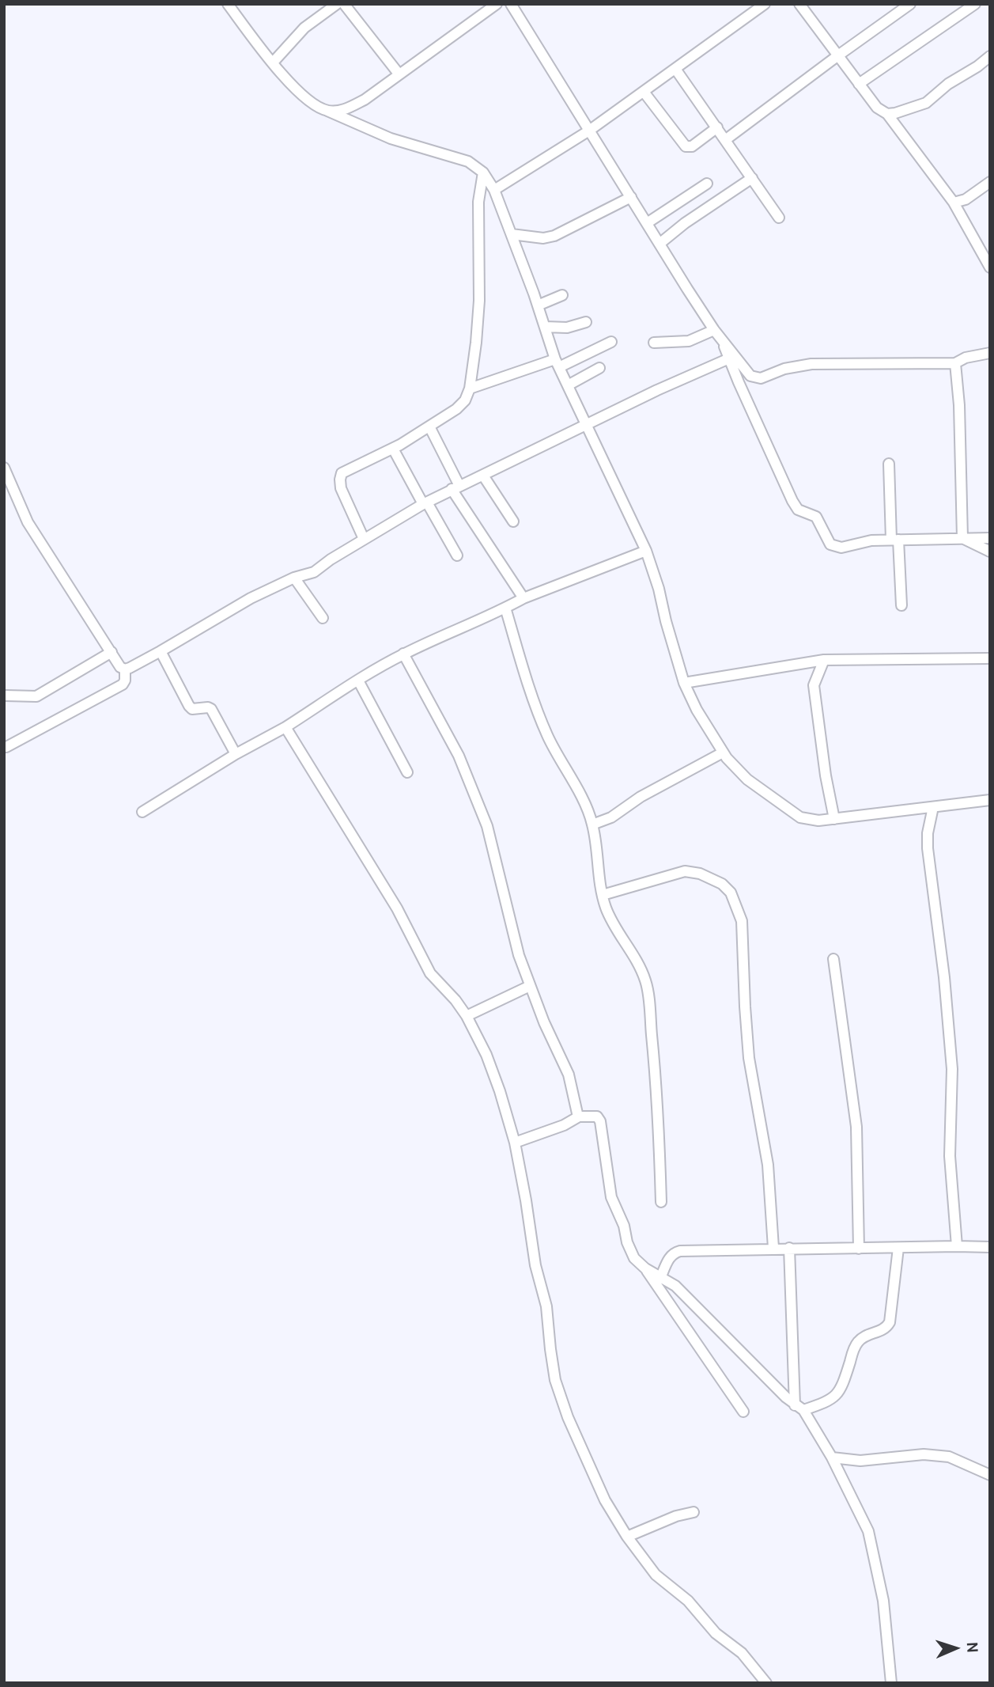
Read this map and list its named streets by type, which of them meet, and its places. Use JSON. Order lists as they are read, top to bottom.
{
  "north": "right"
}
